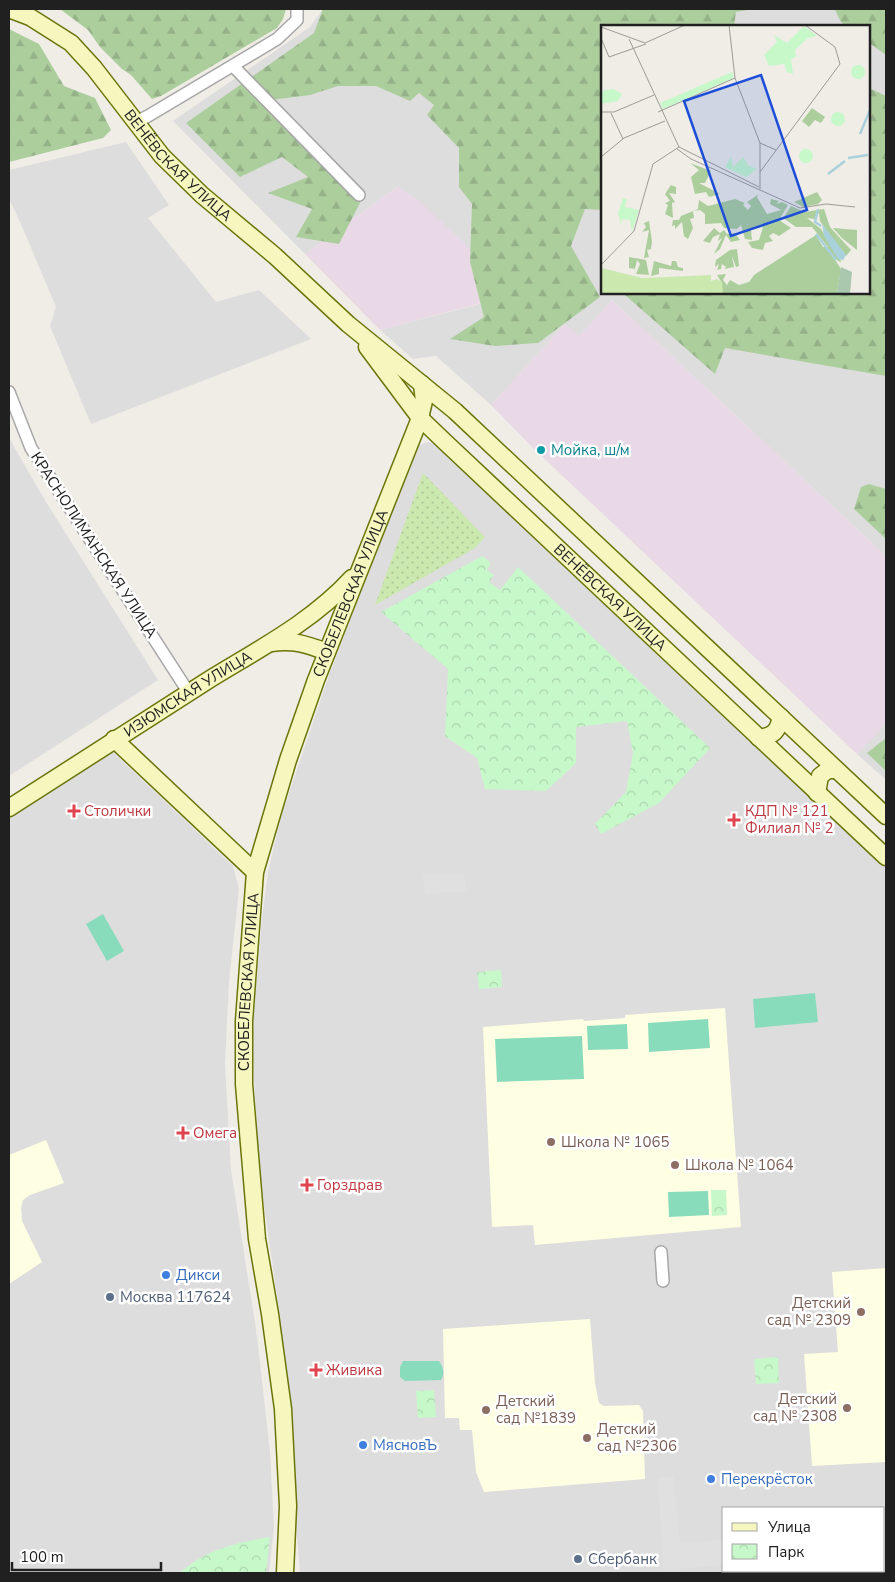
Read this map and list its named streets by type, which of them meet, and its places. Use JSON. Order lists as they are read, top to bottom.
{
  "streets": {
    "street": [
      "ВЕНЁВСКАЯ УЛИЦА",
      "КРАСНОЛИМАНСКАЯ УЛИЦА",
      "СКОБЕЛЕВСКАЯ УЛИЦА",
      "ИЗЮМСКАЯ УЛИЦА"
    ]
  },
  "crossings": [
    ["ВЕНЁВСКАЯ УЛИЦА", "СКОБЕЛЕВСКАЯ УЛИЦА"],
    ["КРАСНОЛИМАНСКАЯ УЛИЦА", "ИЗЮМСКАЯ УЛИЦА"],
    ["СКОБЕЛЕВСКАЯ УЛИЦА", "ИЗЮМСКАЯ УЛИЦА"]
  ],
  "places": {
    "other": [
      "Мойка, ш/м",
      "Школа № 1065",
      "Школа № 1064",
      "Дикси",
      "Москва 117624",
      "Детский сад № 2309",
      "Детский сад № 2308",
      "Детский сад №1839",
      "Детский сад №2306",
      "МясновЪ",
      "Перекрёсток",
      "Сбербанк"
    ],
    "health": [
      "Столички",
      "КДП № 121 Филиал № 2",
      "Омега",
      "Горздрав",
      "Живика"
    ]
  },
  "legend": ["Улица", "Парк"],
  "scale_bar": "100 m"
}
